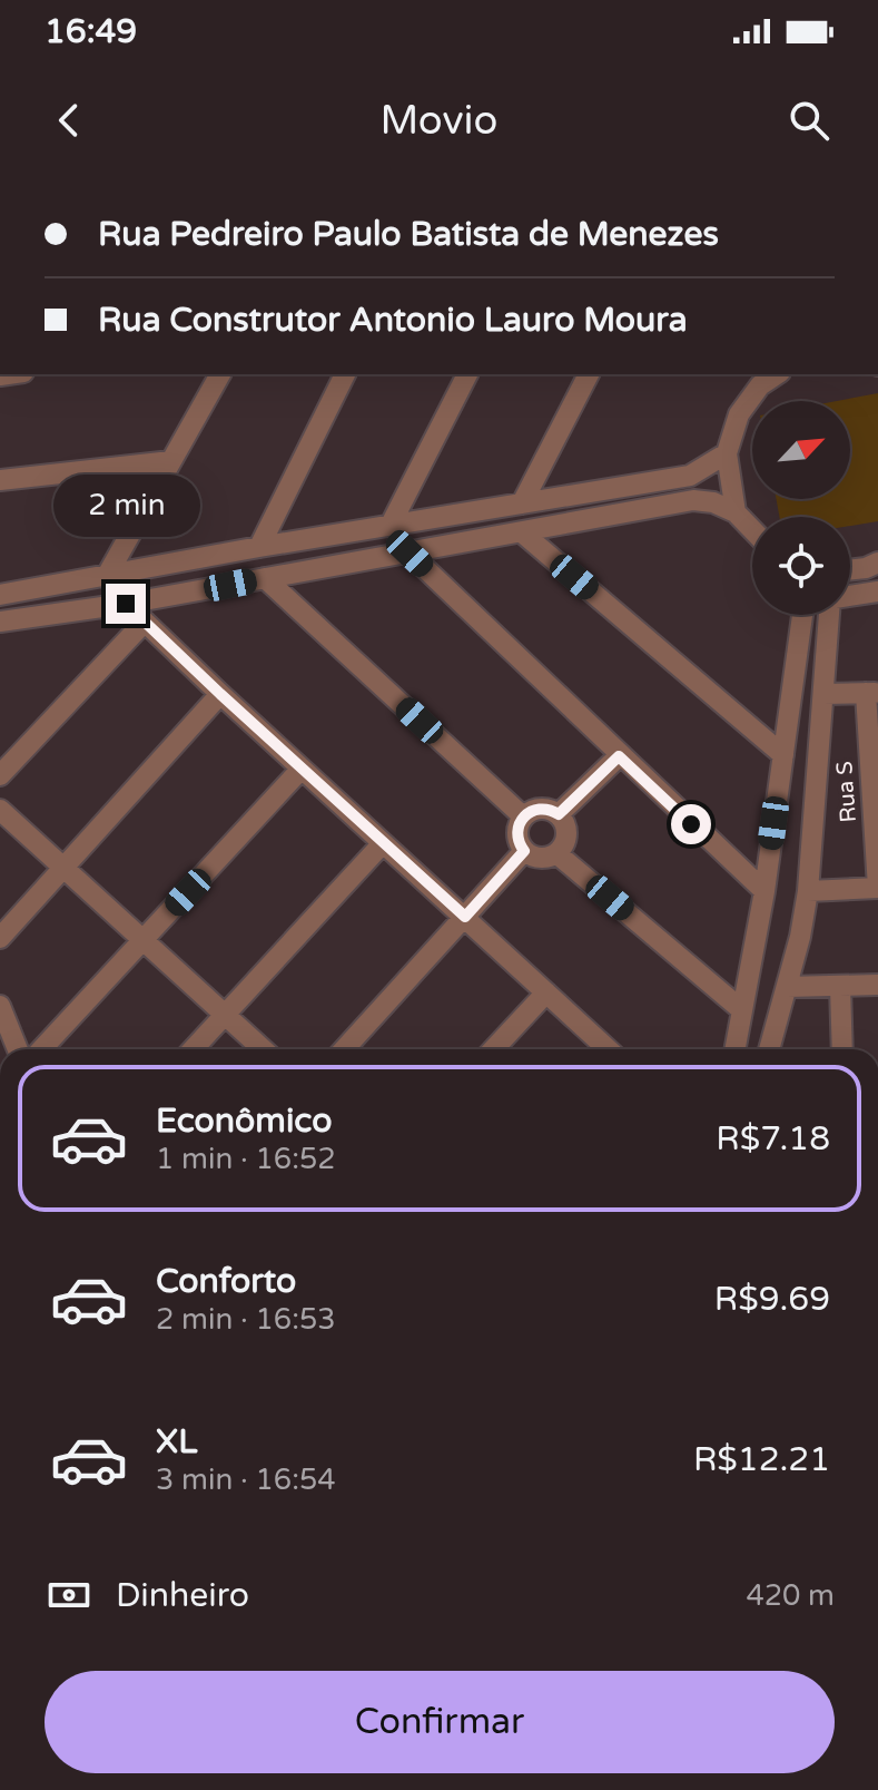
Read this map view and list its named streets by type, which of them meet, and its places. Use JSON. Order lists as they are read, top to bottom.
{
  "streets": {
    "street": ["Rua S"]
  },
  "north": "top right",
  "page": {
    "status": "16:49",
    "header": "Movio",
    "banner": ["Rua Pedreiro Paulo Batista de Menezes", "Rua Construtor Antonio Lauro Moura"],
    "bubble": "2 min",
    "list": [
      {
        "name": "Econômico",
        "note": "1 min · 16:52",
        "value": "R$7.18"
      },
      {
        "name": "Conforto",
        "note": "2 min · 16:53",
        "value": "R$9.69"
      },
      {
        "name": "XL",
        "note": "3 min · 16:54",
        "value": "R$12.21"
      }
    ],
    "pay": ["Dinheiro", "420 m"],
    "buttons": "Confirmar"
  }
}
